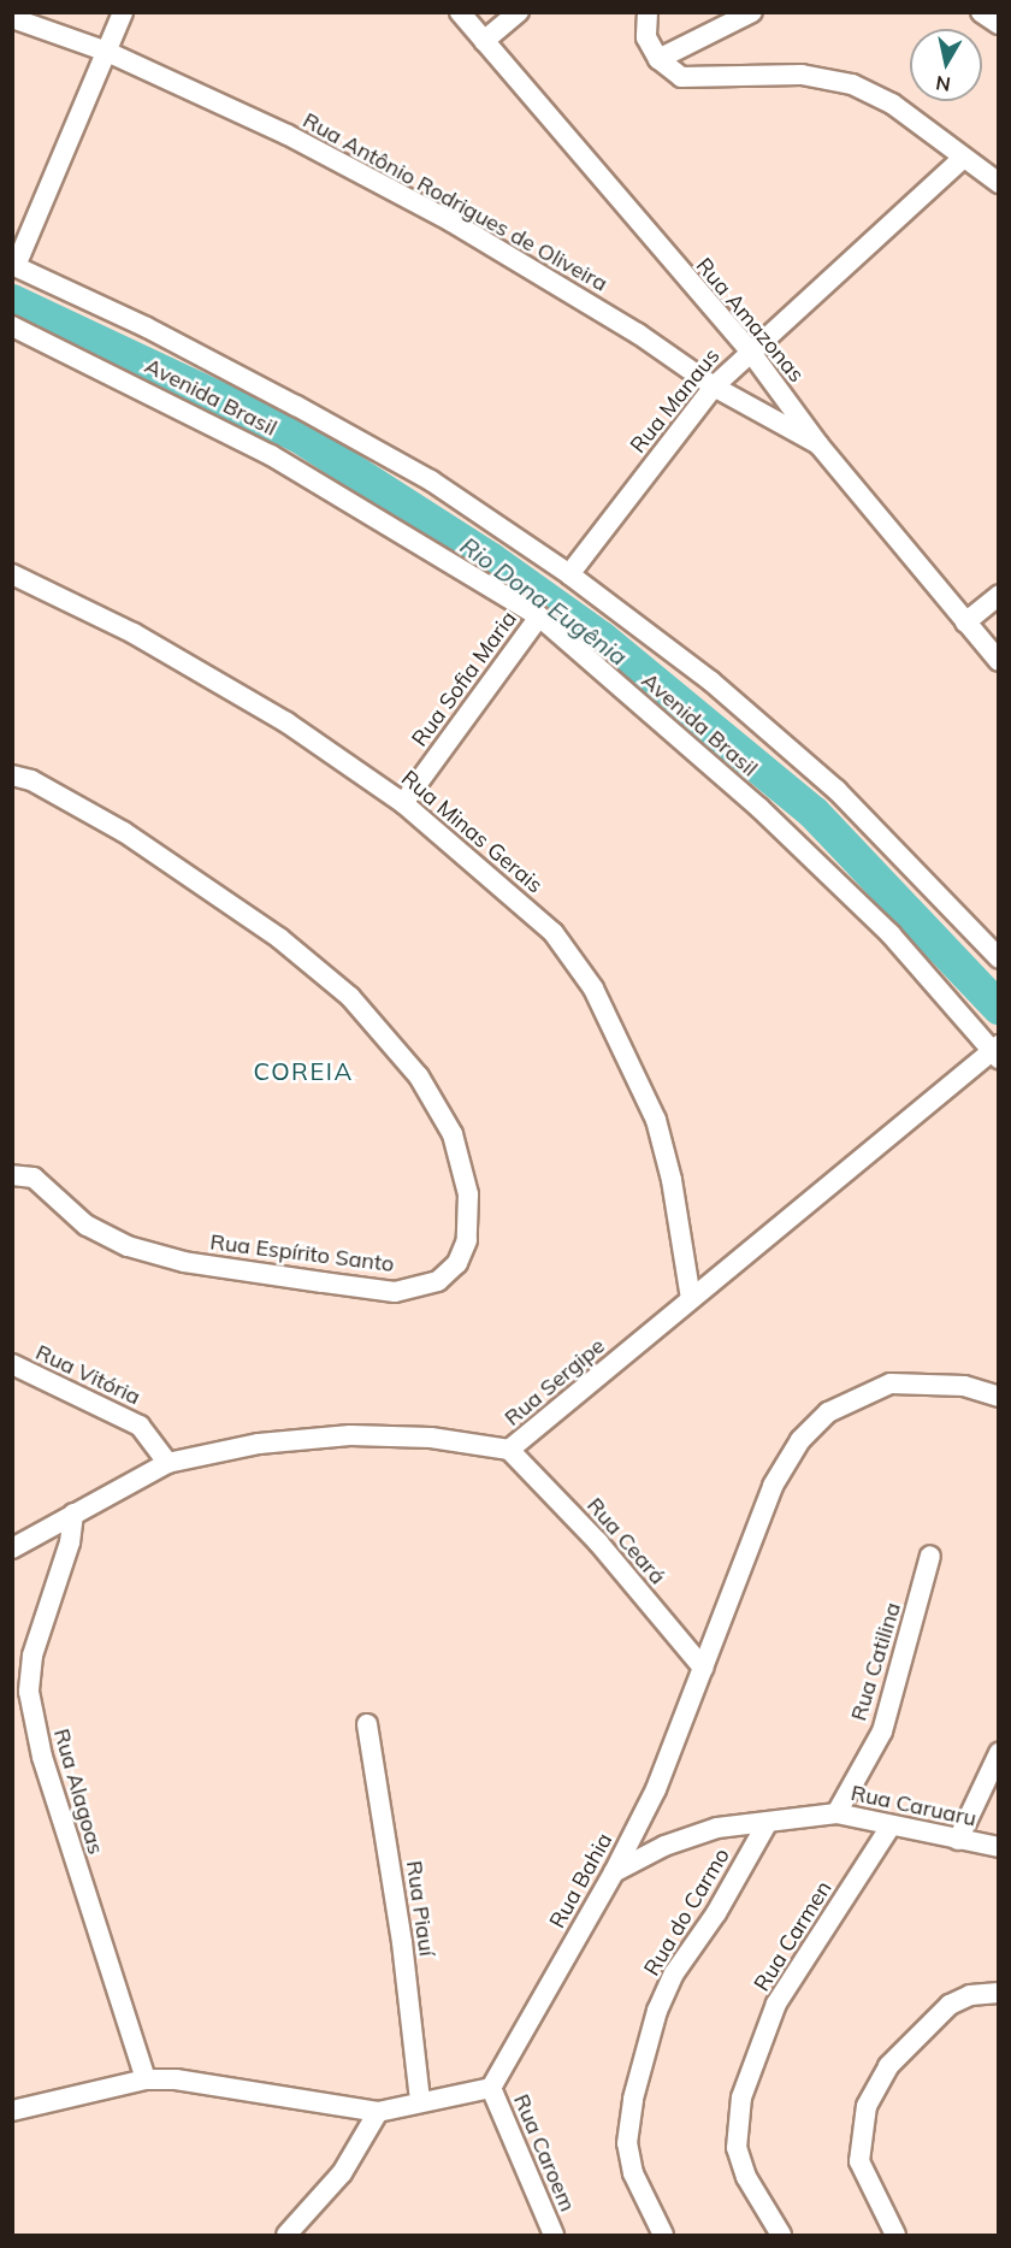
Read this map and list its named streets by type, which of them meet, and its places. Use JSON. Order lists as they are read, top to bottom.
{
  "streets": {
    "street": [
      "Rua Antônio Rodrigues de Oliveira",
      "Rua Amazonas",
      "Avenida Brasil",
      "Rua Manaus",
      "Rua Sofia Maria",
      "Rua Minas Gerais",
      "Rua Espírito Santo",
      "Rua Vitória",
      "Rua Sergipe",
      "Rua Ceará",
      "Rua Catilina",
      "Rua Alagoas",
      "Rua Caruaru",
      "Rua Bahia",
      "Rua Piauí",
      "Rua do Carmo",
      "Rua Carmen",
      "Rua Caroem"
    ]
  },
  "crossings": [
    ["Rua Antônio Rodrigues de Oliveira", "Rua Amazonas"],
    ["Rua Antônio Rodrigues de Oliveira", "Rua Manaus"],
    ["Rua Amazonas", "Rua Manaus"],
    ["Avenida Brasil", "Rua Manaus"],
    ["Avenida Brasil", "Rua Sofia Maria"],
    ["Avenida Brasil", "Rua Sergipe"],
    ["Rua Sofia Maria", "Rua Minas Gerais"],
    ["Rua Minas Gerais", "Rua Sergipe"],
    ["Rua Vitória", "Rua Sergipe"],
    ["Rua Sergipe", "Rua Ceará"],
    ["Rua Sergipe", "Rua Alagoas"],
    ["Rua Ceará", "Rua Bahia"],
    ["Rua Catilina", "Rua Caruaru"],
    ["Rua Caruaru", "Rua Bahia"],
    ["Rua Caruaru", "Rua do Carmo"],
    ["Rua Caruaru", "Rua Carmen"],
    ["Rua Bahia", "Rua Caroem"]
  ],
  "districts": ["COREIA"],
  "water": ["Rio Dona Eugênia"],
  "north": "bottom"
}
